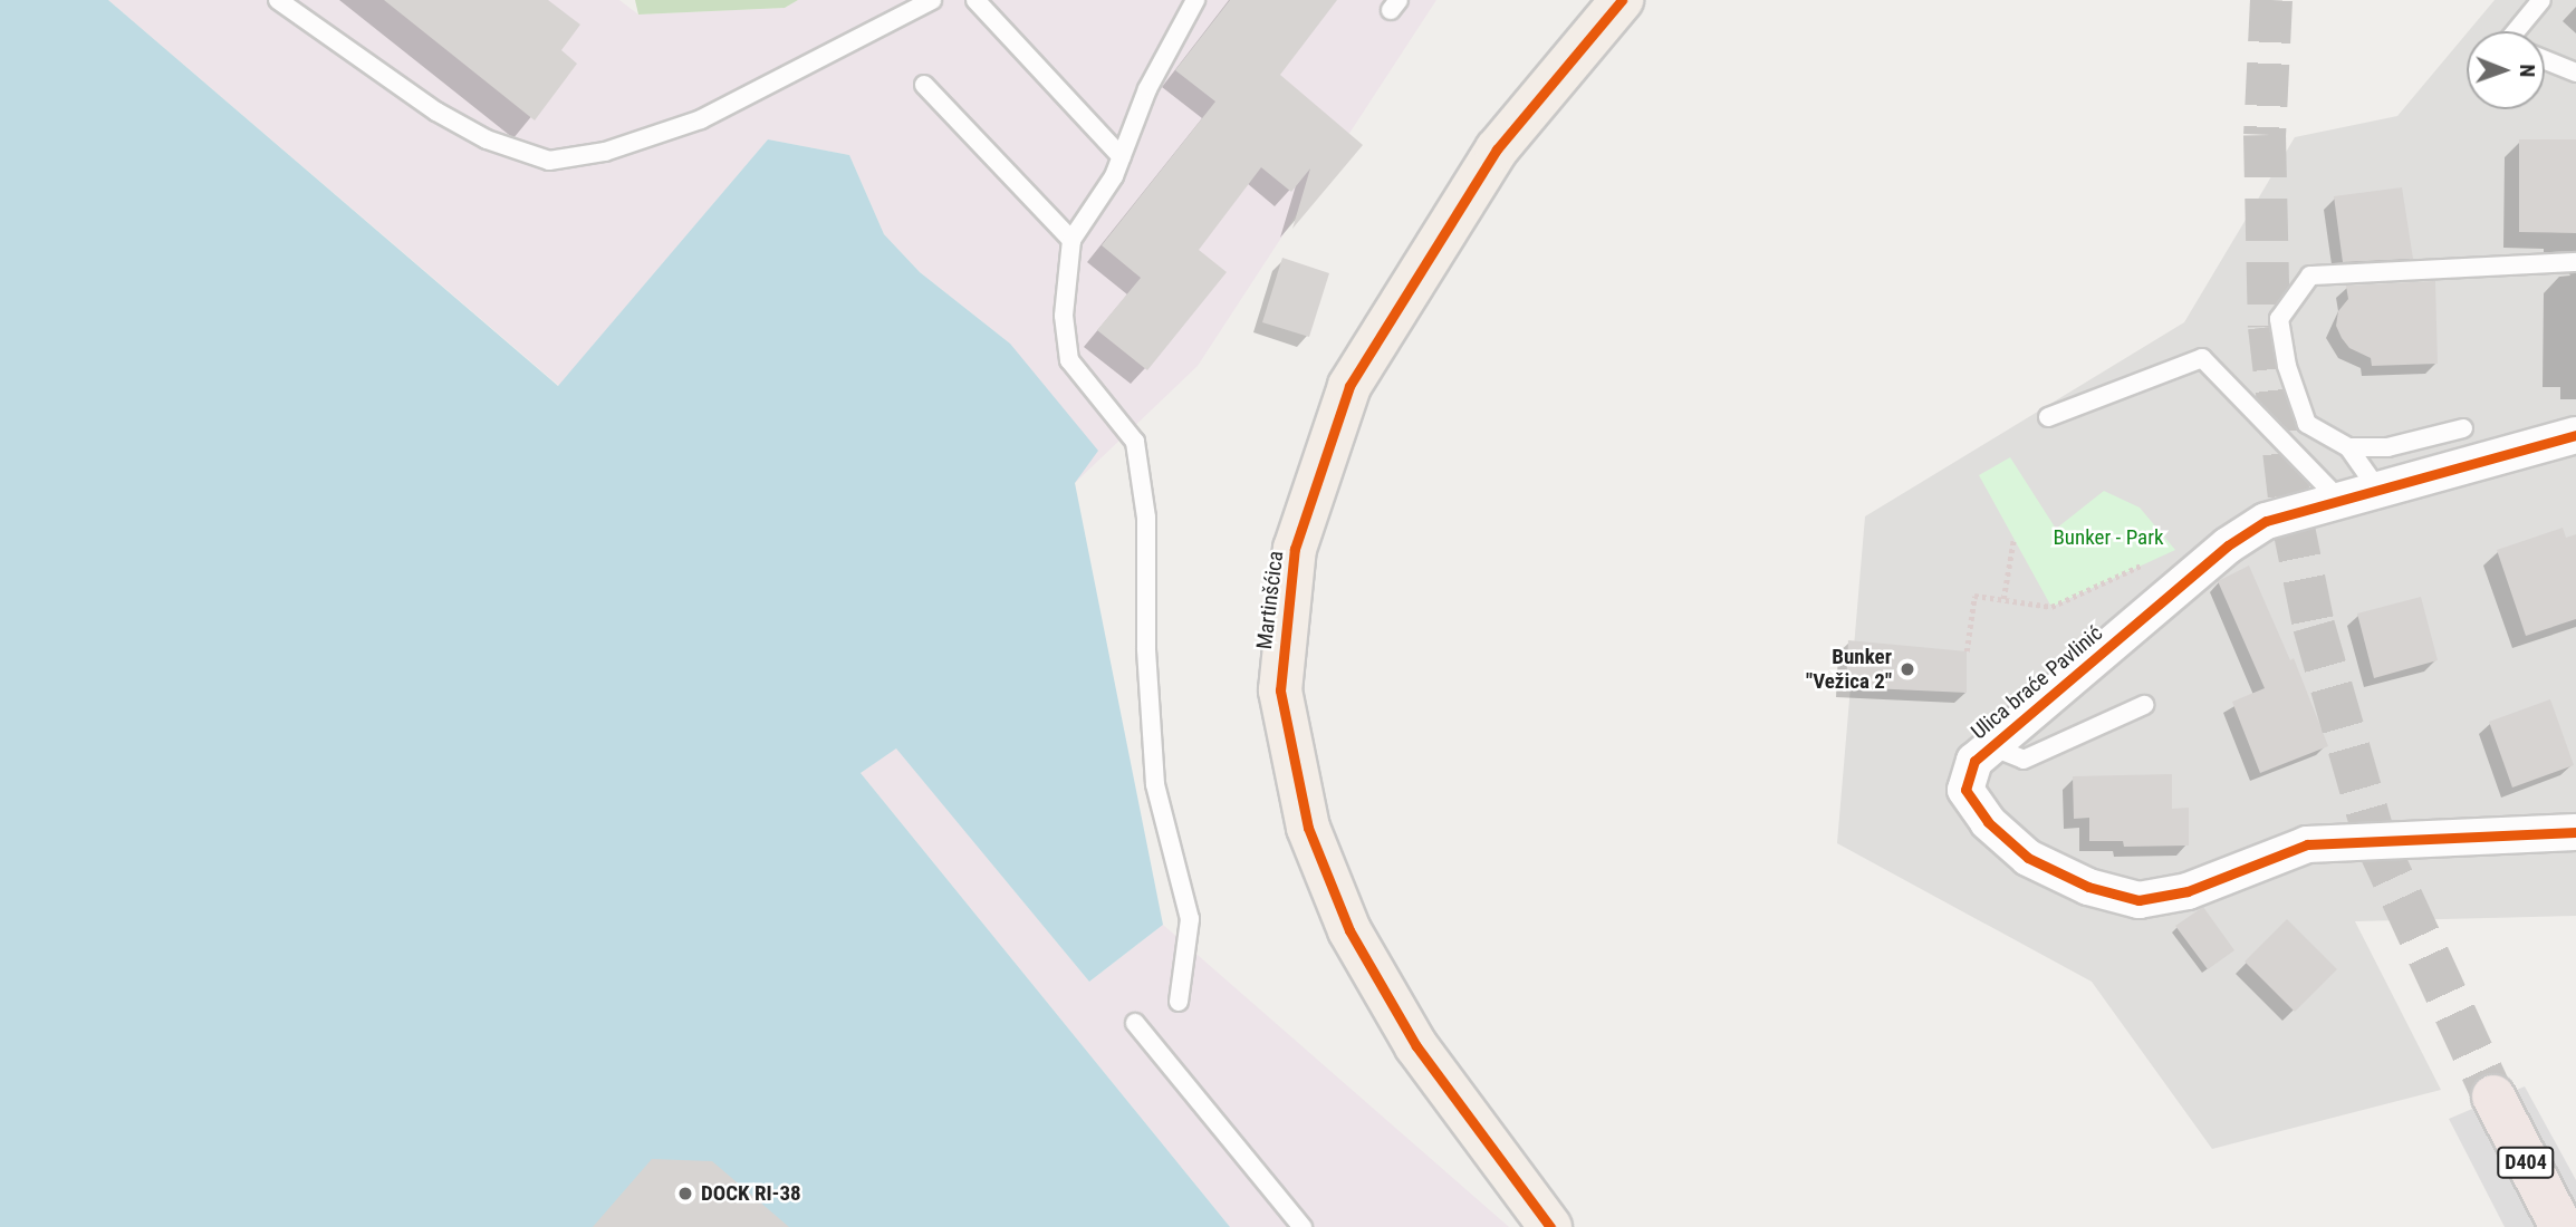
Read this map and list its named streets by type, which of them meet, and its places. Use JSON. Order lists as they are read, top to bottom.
{
  "streets": {
    "highway": ["D404"],
    "main road": ["Martinšćica"],
    "street": ["Ulica braće Pavlinić"]
  },
  "parks": ["Bunker - Park"],
  "places": ["Bunker \"Vežica 2\"", "DOCK RI-38"],
  "north": "right"
}
